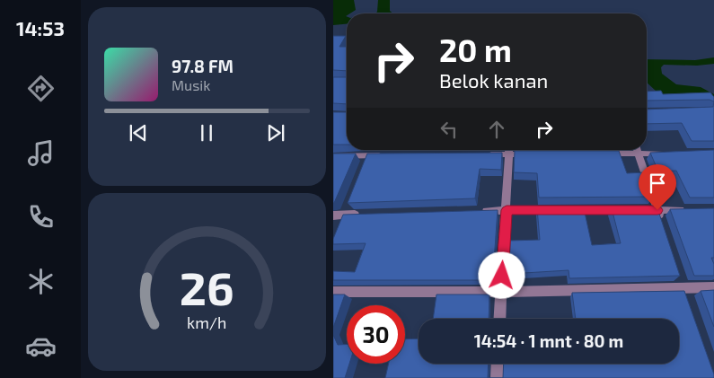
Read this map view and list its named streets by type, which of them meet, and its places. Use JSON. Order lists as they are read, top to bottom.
{
  "page": {
    "tabs": "14:53",
    "turn": ["20 m", "Belok kanan"],
    "song": ["97.8 FM", "Musik"],
    "limit": "30",
    "trip": "14:54 · 1 mnt · 80 m",
    "gauge": ["26", "km/h"]
  }
}
